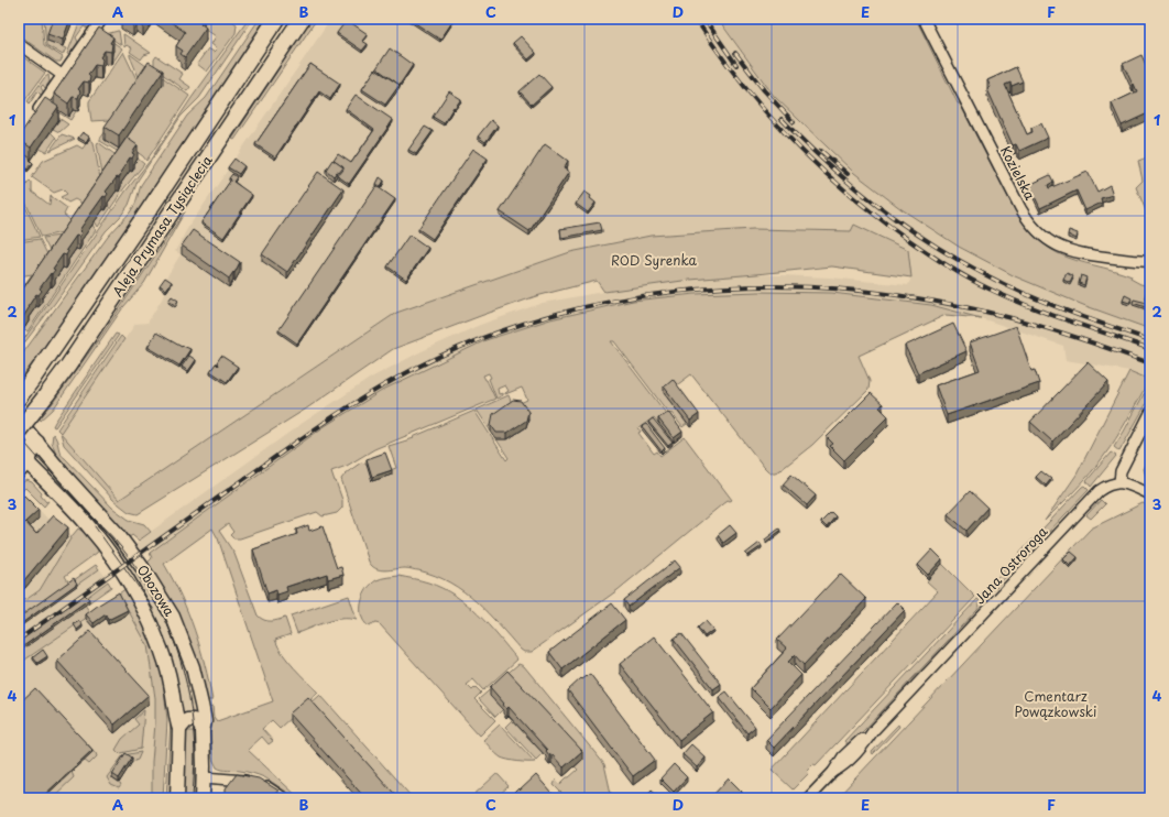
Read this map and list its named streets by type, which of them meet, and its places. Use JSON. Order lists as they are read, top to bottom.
{
  "streets": {
    "main road": ["Aleja Prymasa Tysiąclecia"],
    "street": ["Kozielska", "Jana Ostroroga", "Obozowa"]
  },
  "parks": ["ROD Syrenka", "Cmentarz Powązkowski"],
  "grid": {
    "columns": [
      "A",
      "B",
      "C",
      "D",
      "E",
      "F"
    ],
    "rows": [
      "1",
      "2",
      "3",
      "4"
    ]
  }
}
